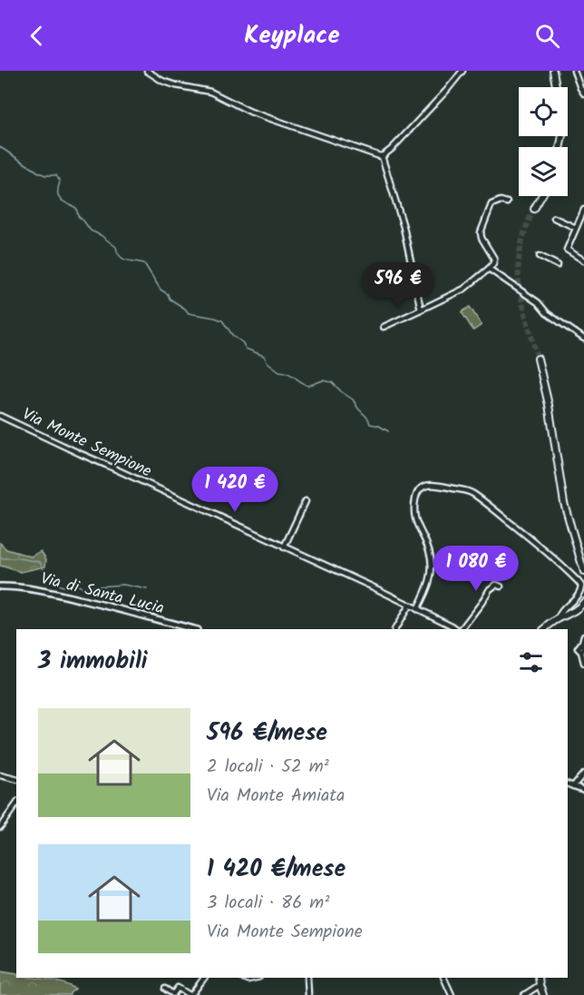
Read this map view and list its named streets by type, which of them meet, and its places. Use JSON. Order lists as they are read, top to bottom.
{
  "streets": {
    "street": ["Via Monte Sempione", "Via di Santa Lucia"]
  },
  "page": {
    "header": "Keyplace",
    "price": ["596 €", "1 420 €", "1 080 €"],
    "heading": "3 immobili",
    "list": [
      {
        "name": "596 €/mese",
        "note": "2 locali · 52 m² · Via Monte Amiata"
      },
      {
        "name": "1 420 €/mese",
        "note": "3 locali · 86 m² · Via Monte Sempione"
      }
    ]
  }
}
